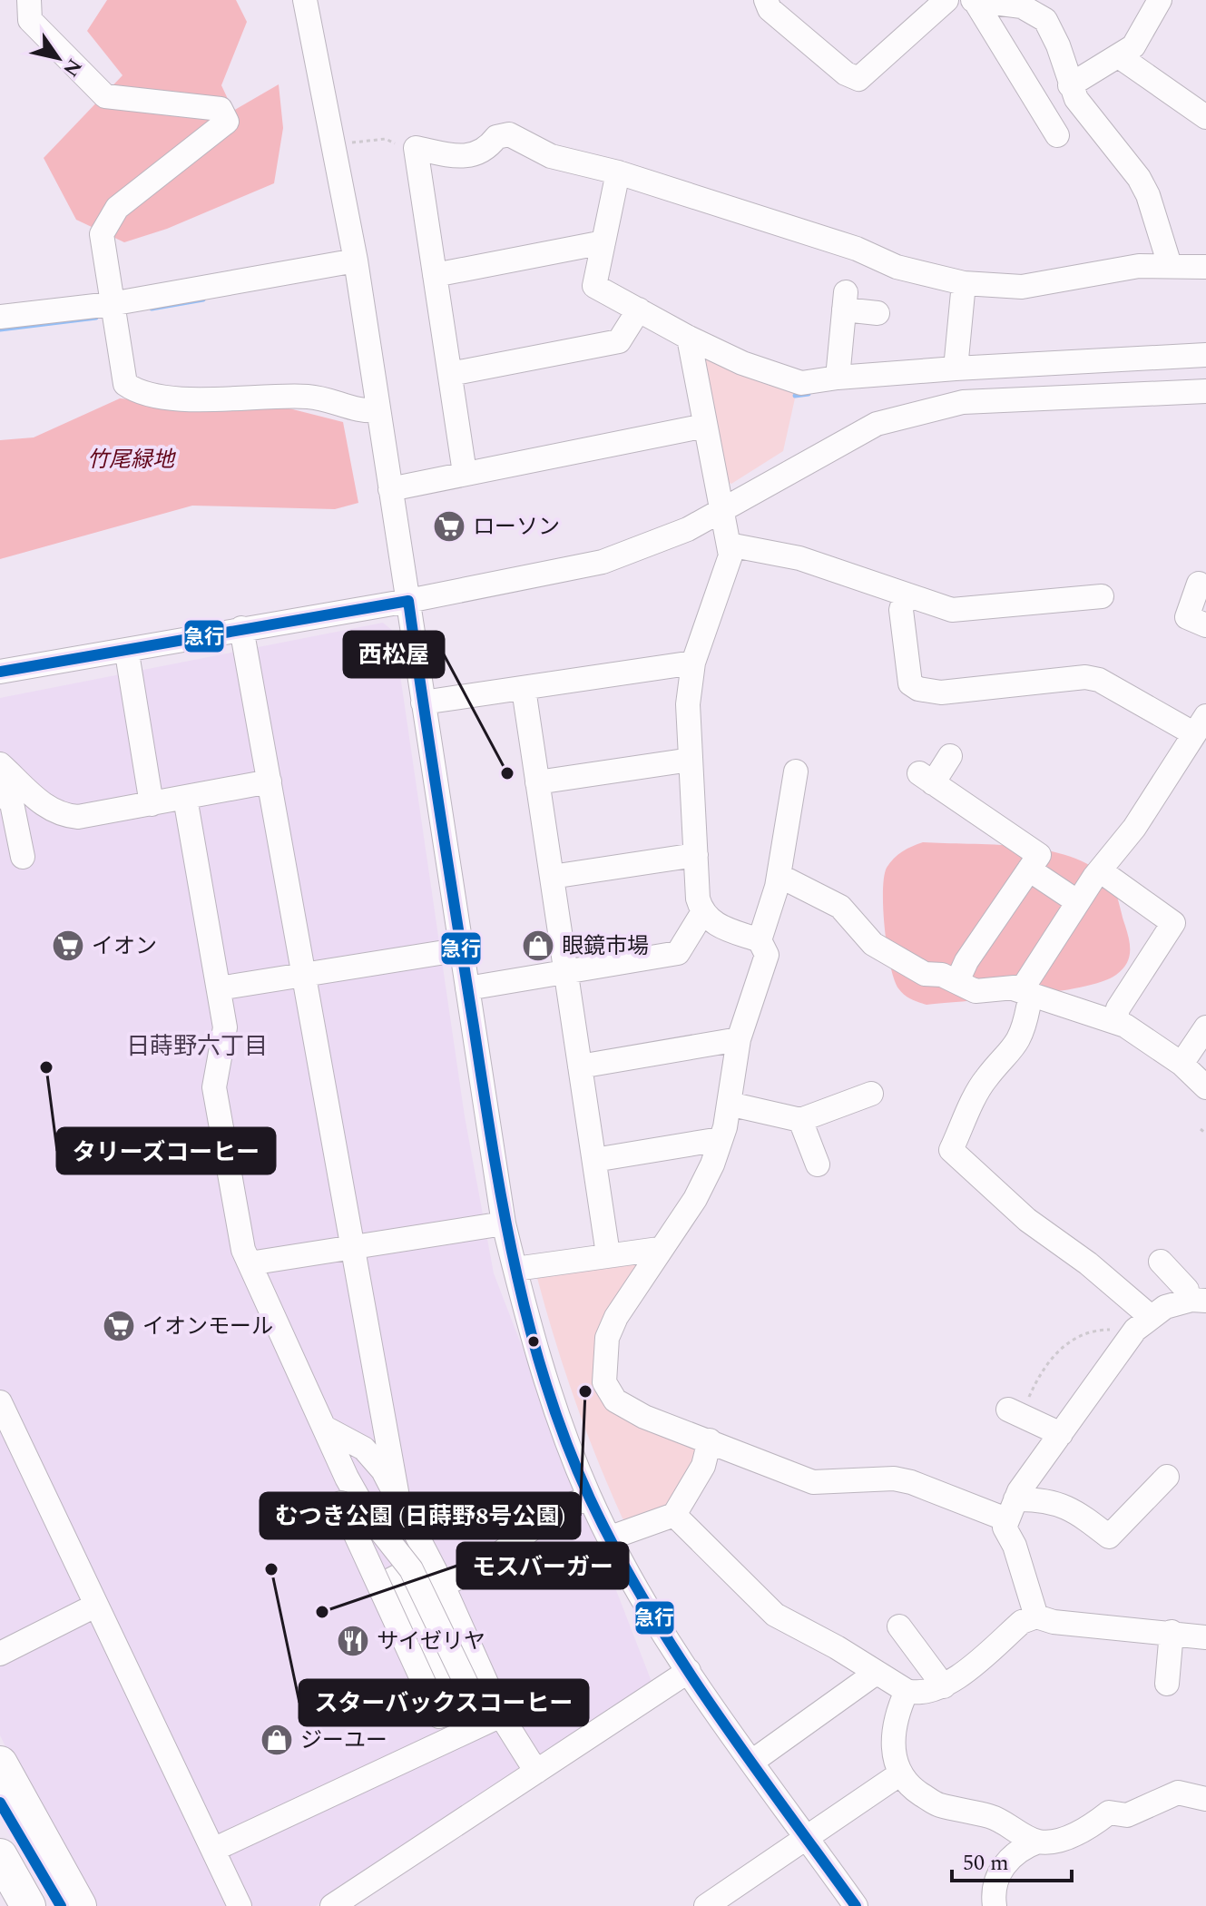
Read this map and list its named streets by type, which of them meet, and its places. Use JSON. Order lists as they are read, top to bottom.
{
  "districts": ["日蒔野六丁目"],
  "parks": ["竹尾緑地"],
  "places": {
    "supermarket": ["ローソン", "イオン", "イオンモール"],
    "other": [
      "西松屋",
      "タリーズコーヒー",
      "むつき公園 (日蒔野8号公園)",
      "スターバックスコーヒー",
      "モスバーガー"
    ],
    "shop": ["眼鏡市場", "ジーユー"],
    "restaurant": ["サイゼリヤ"]
  },
  "lines": ["transit line 急行"],
  "scale_bar": "50 m",
  "north": "bottom right"
}
